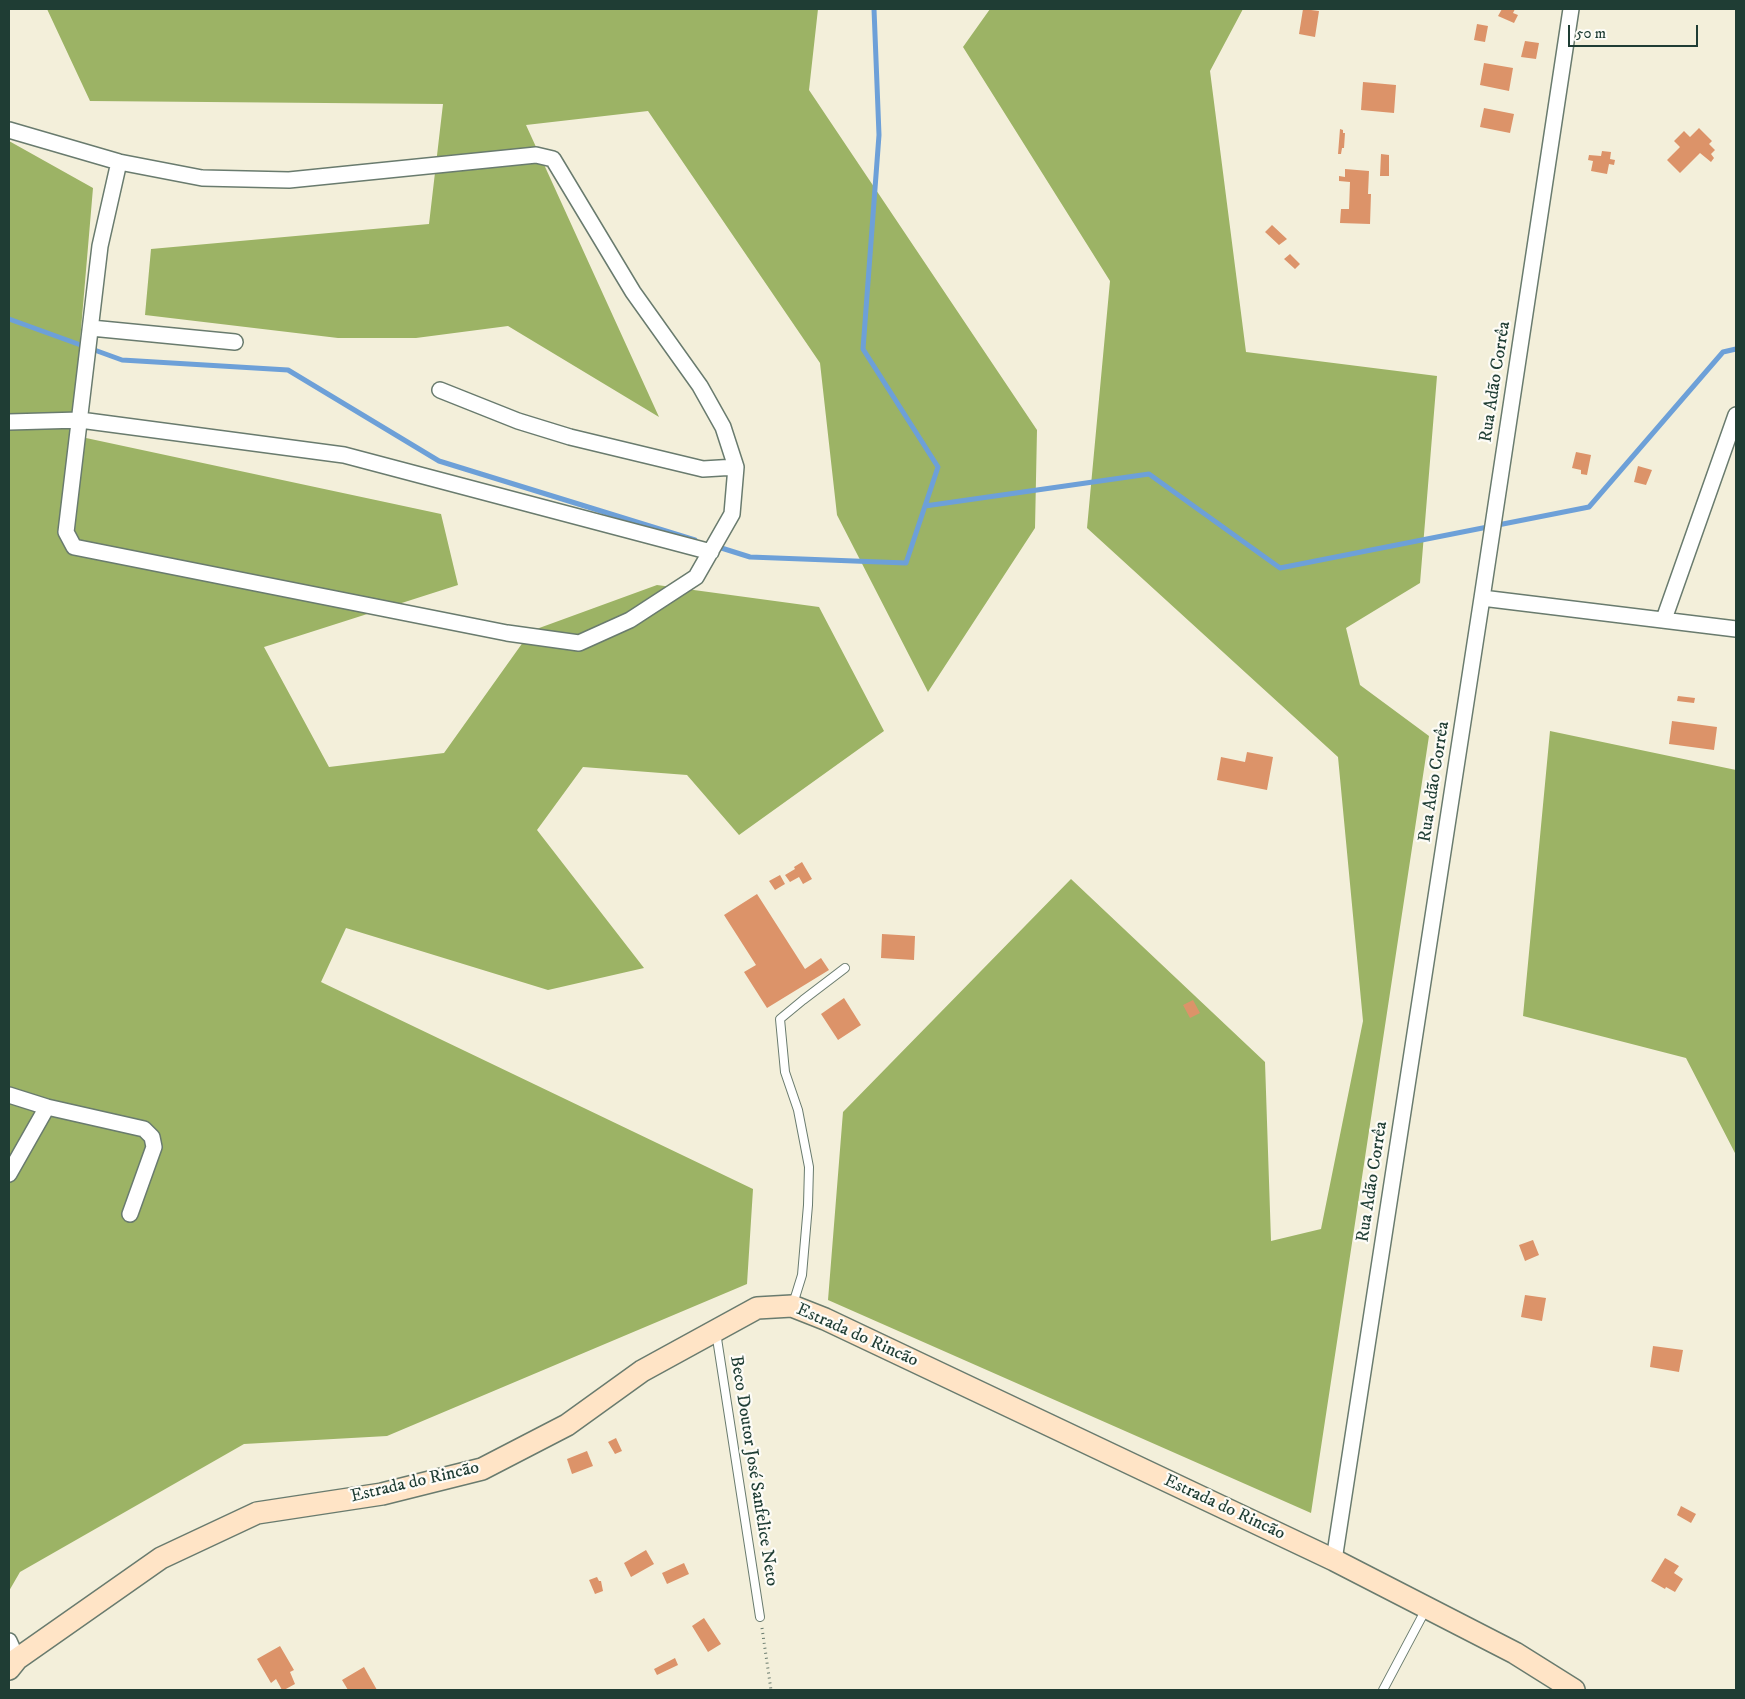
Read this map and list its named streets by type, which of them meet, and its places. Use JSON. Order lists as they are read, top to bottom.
{
  "streets": {
    "street": ["Rua Adão Corrêa", "Estrada do Rincão"],
    "lane": ["Beco Doutor José Sanfelice Neto"]
  },
  "crossings": [
    ["Rua Adão Corrêa", "Estrada do Rincão"],
    ["Estrada do Rincão", "Beco Doutor José Sanfelice Neto"]
  ],
  "scale_bar": "50 m"
}
